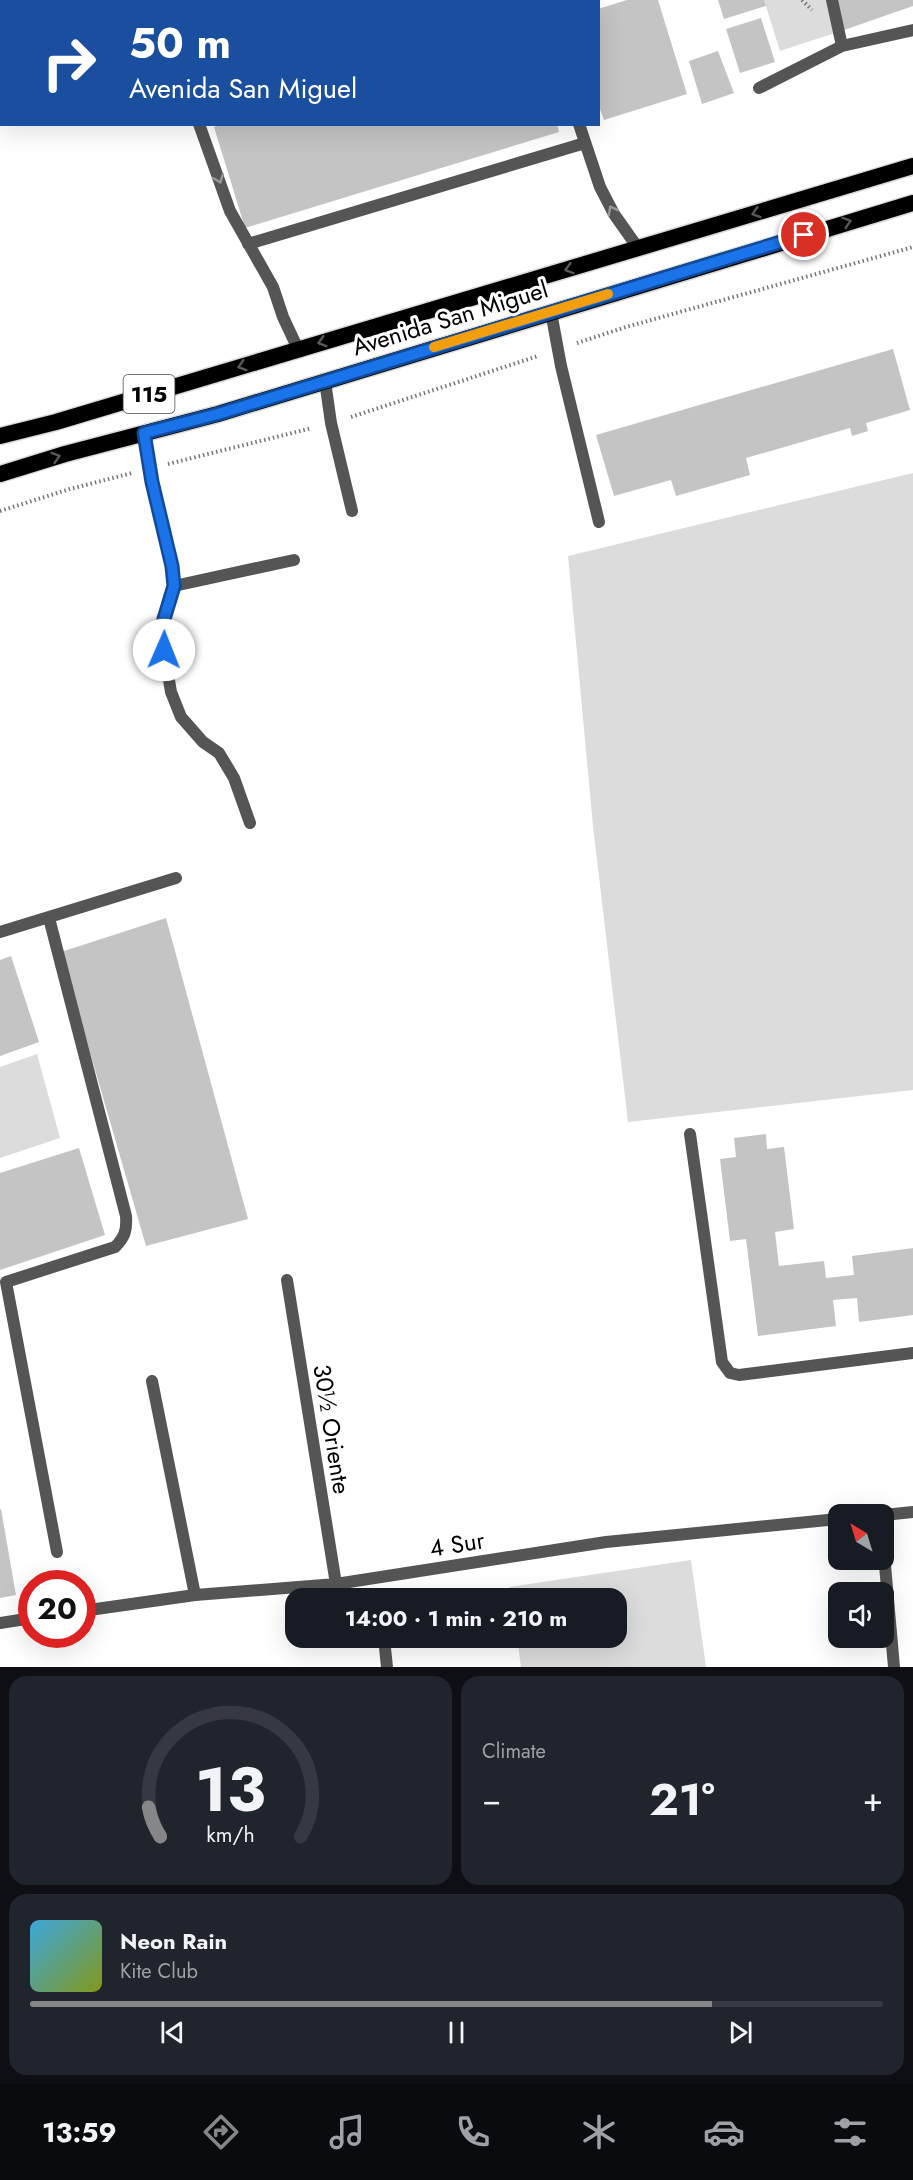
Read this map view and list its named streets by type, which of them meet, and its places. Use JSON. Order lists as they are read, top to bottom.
{
  "streets": {
    "highway": ["Avenida San Miguel", "115"],
    "street": ["30½ Oriente", "4 Sur"]
  },
  "crossings": [
    ["30½ Oriente", "4 Sur"]
  ],
  "north": "top left",
  "page": {
    "turn": ["50 m", "Avenida San Miguel"],
    "limit": "20",
    "trip": "14:00 · 1 min · 210 m",
    "tile": "Climate",
    "heat": ["−", "21°", "+"],
    "song": ["Neon Rain", "Kite Club"],
    "tabs": "13:59",
    "gauge": ["13", "km/h"]
  }
}
